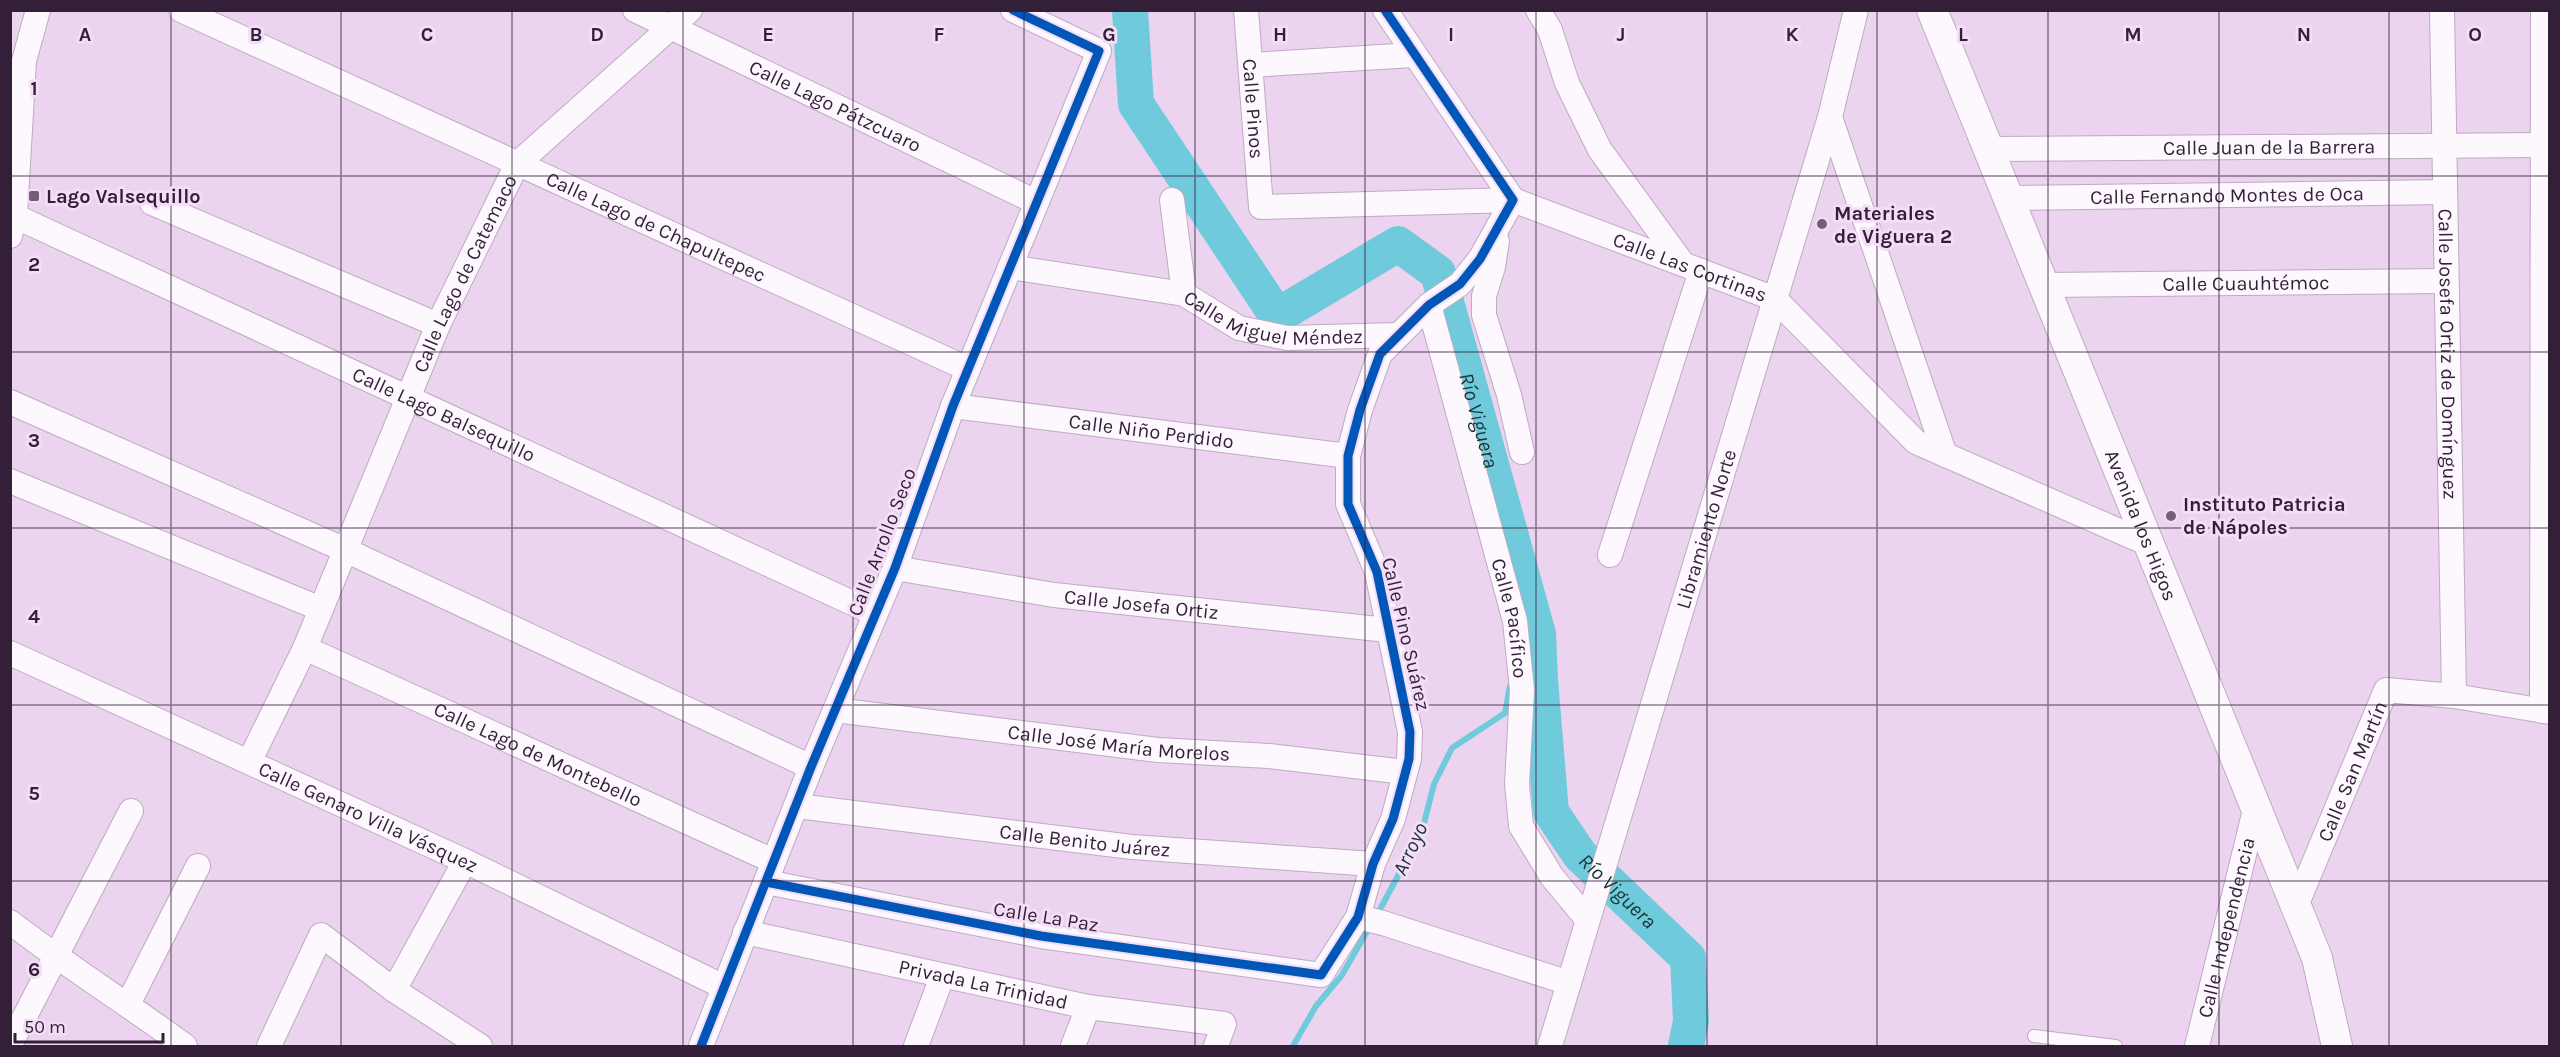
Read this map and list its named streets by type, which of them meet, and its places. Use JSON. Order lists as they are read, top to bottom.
{
  "streets": {
    "street": [
      "Calle Lago Pátzcuaro",
      "Calle Pinos",
      "Calle Juan de la Barrera",
      "Calle Fernando Montes de Oca",
      "Calle Lago de Chapultepec",
      "Calle Las Cortinas",
      "Calle Lago de Catemaco",
      "Calle Cuauhtémoc",
      "Calle Miguel Méndez",
      "Calle Josefa Ortiz de Domínguez",
      "Calle Lago Balsequillo",
      "Calle Niño Perdido",
      "Avenida los Higos",
      "Libramiento Norte",
      "Calle Arrollo Seco",
      "Calle Josefa Ortiz",
      "Calle Pacífico",
      "Calle Pino Suárez",
      "Calle José María Morelos",
      "Calle Lago de Montebello",
      "Calle San Martín",
      "Calle Genaro Villa Vásquez",
      "Calle Benito Juárez",
      "Calle La Paz",
      "Calle Independencia",
      "Privada La Trinidad"
    ]
  },
  "crossings": [
    ["Calle Lago Pátzcuaro", "Calle Lago de Catemaco"],
    ["Calle Lago Pátzcuaro", "Calle Arrollo Seco"],
    ["Calle Pinos", "Calle Las Cortinas"],
    ["Calle Juan de la Barrera", "Calle Josefa Ortiz de Domínguez"],
    ["Calle Juan de la Barrera", "Avenida los Higos"],
    ["Calle Fernando Montes de Oca", "Calle Josefa Ortiz de Domínguez"],
    ["Calle Fernando Montes de Oca", "Avenida los Higos"],
    ["Calle Lago de Chapultepec", "Calle Lago de Catemaco"],
    ["Calle Lago de Chapultepec", "Calle Arrollo Seco"],
    ["Calle Las Cortinas", "Avenida los Higos"],
    ["Calle Las Cortinas", "Libramiento Norte"],
    ["Calle Las Cortinas", "Calle Pino Suárez"],
    ["Calle Lago de Catemaco", "Calle Lago Balsequillo"],
    ["Calle Lago de Catemaco", "Calle Lago de Montebello"],
    ["Calle Lago de Catemaco", "Calle Genaro Villa Vásquez"],
    ["Calle Cuauhtémoc", "Calle Josefa Ortiz de Domínguez"],
    ["Calle Cuauhtémoc", "Avenida los Higos"],
    ["Calle Miguel Méndez", "Calle Arrollo Seco"],
    ["Calle Miguel Méndez", "Calle Pino Suárez"],
    ["Calle Josefa Ortiz de Domínguez", "Calle San Martín"],
    ["Calle Lago Balsequillo", "Calle Arrollo Seco"],
    ["Calle Niño Perdido", "Calle Arrollo Seco"],
    ["Calle Niño Perdido", "Calle Pino Suárez"],
    ["Avenida los Higos", "Calle San Martín"],
    ["Avenida los Higos", "Calle Independencia"],
    ["Libramiento Norte", "Calle Pacífico"],
    ["Calle Arrollo Seco", "Calle Josefa Ortiz"],
    ["Calle Arrollo Seco", "Calle José María Morelos"],
    ["Calle Arrollo Seco", "Calle Lago de Montebello"],
    ["Calle Arrollo Seco", "Calle Genaro Villa Vásquez"],
    ["Calle Arrollo Seco", "Calle Benito Juárez"],
    ["Calle Arrollo Seco", "Calle La Paz"],
    ["Calle Arrollo Seco", "Privada La Trinidad"],
    ["Calle Josefa Ortiz", "Calle Pino Suárez"],
    ["Calle Pacífico", "Calle Pino Suárez"],
    ["Calle Pino Suárez", "Calle José María Morelos"],
    ["Calle Pino Suárez", "Calle Benito Juárez"],
    ["Calle Pino Suárez", "Calle La Paz"],
    ["Calle Lago de Montebello", "Calle La Paz"]
  ],
  "water": ["Río Viguera", "Arroyo"],
  "places": {
    "transit": ["Lago Valsequillo"],
    "other": ["Materiales de Viguera 2", "Instituto Patricia de Nápoles"]
  },
  "scale_bar": "50 m",
  "grid": {
    "columns": [
      "A",
      "B",
      "C",
      "D",
      "E",
      "F",
      "G",
      "H",
      "I",
      "J",
      "K",
      "L",
      "M",
      "N",
      "O"
    ],
    "rows": [
      "1",
      "2",
      "3",
      "4",
      "5",
      "6"
    ]
  }
}
